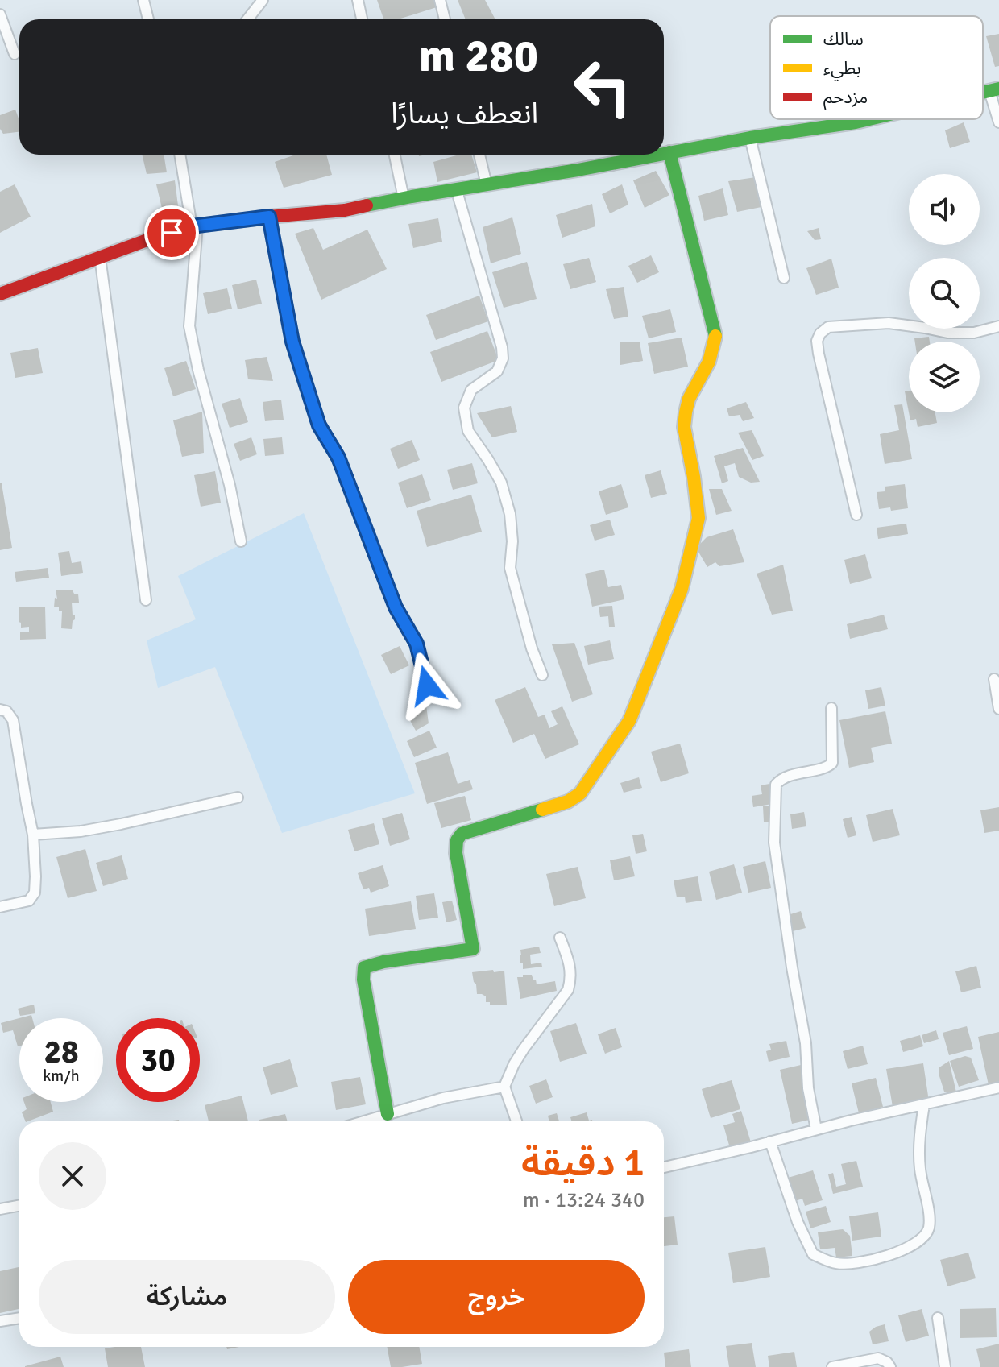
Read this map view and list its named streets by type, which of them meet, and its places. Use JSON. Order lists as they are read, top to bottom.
{
  "legend": ["سالك", "بطيء", "مزدحم"],
  "page": {
    "turn": ["280 m", "انعطف يسارًا"],
    "speed": "28 km/h",
    "limit": "30",
    "heading": ["1 دقيقة", "340 m · 13:24"],
    "buttons": ["خروج", "مشاركة"]
  }
}
